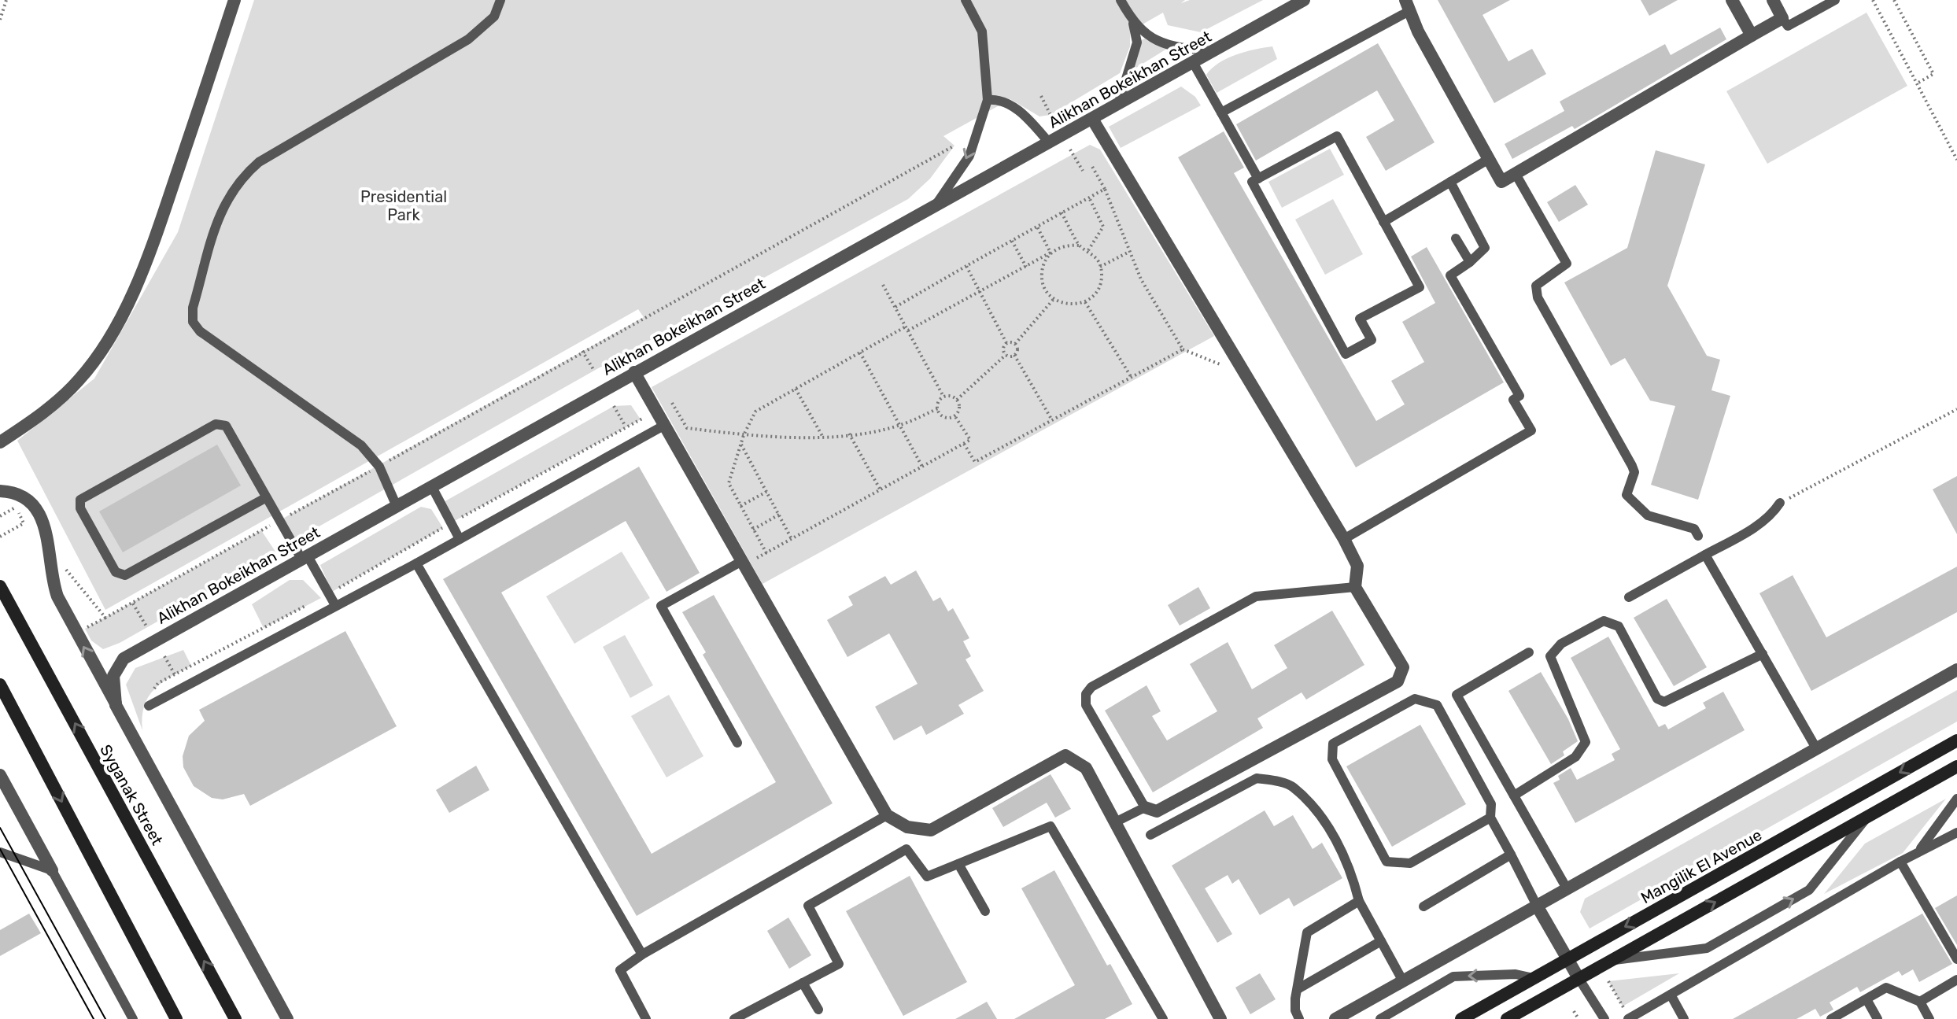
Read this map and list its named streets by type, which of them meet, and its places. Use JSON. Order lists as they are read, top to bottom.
{
  "streets": {
    "main road": ["Syganak Street", "Mangilik El Avenue"],
    "street": ["Alikhan Bokeikhan Street"]
  },
  "crossings": [
    ["Alikhan Bokeikhan Street", "Syganak Street"]
  ],
  "parks": ["Presidential Park"]
}
